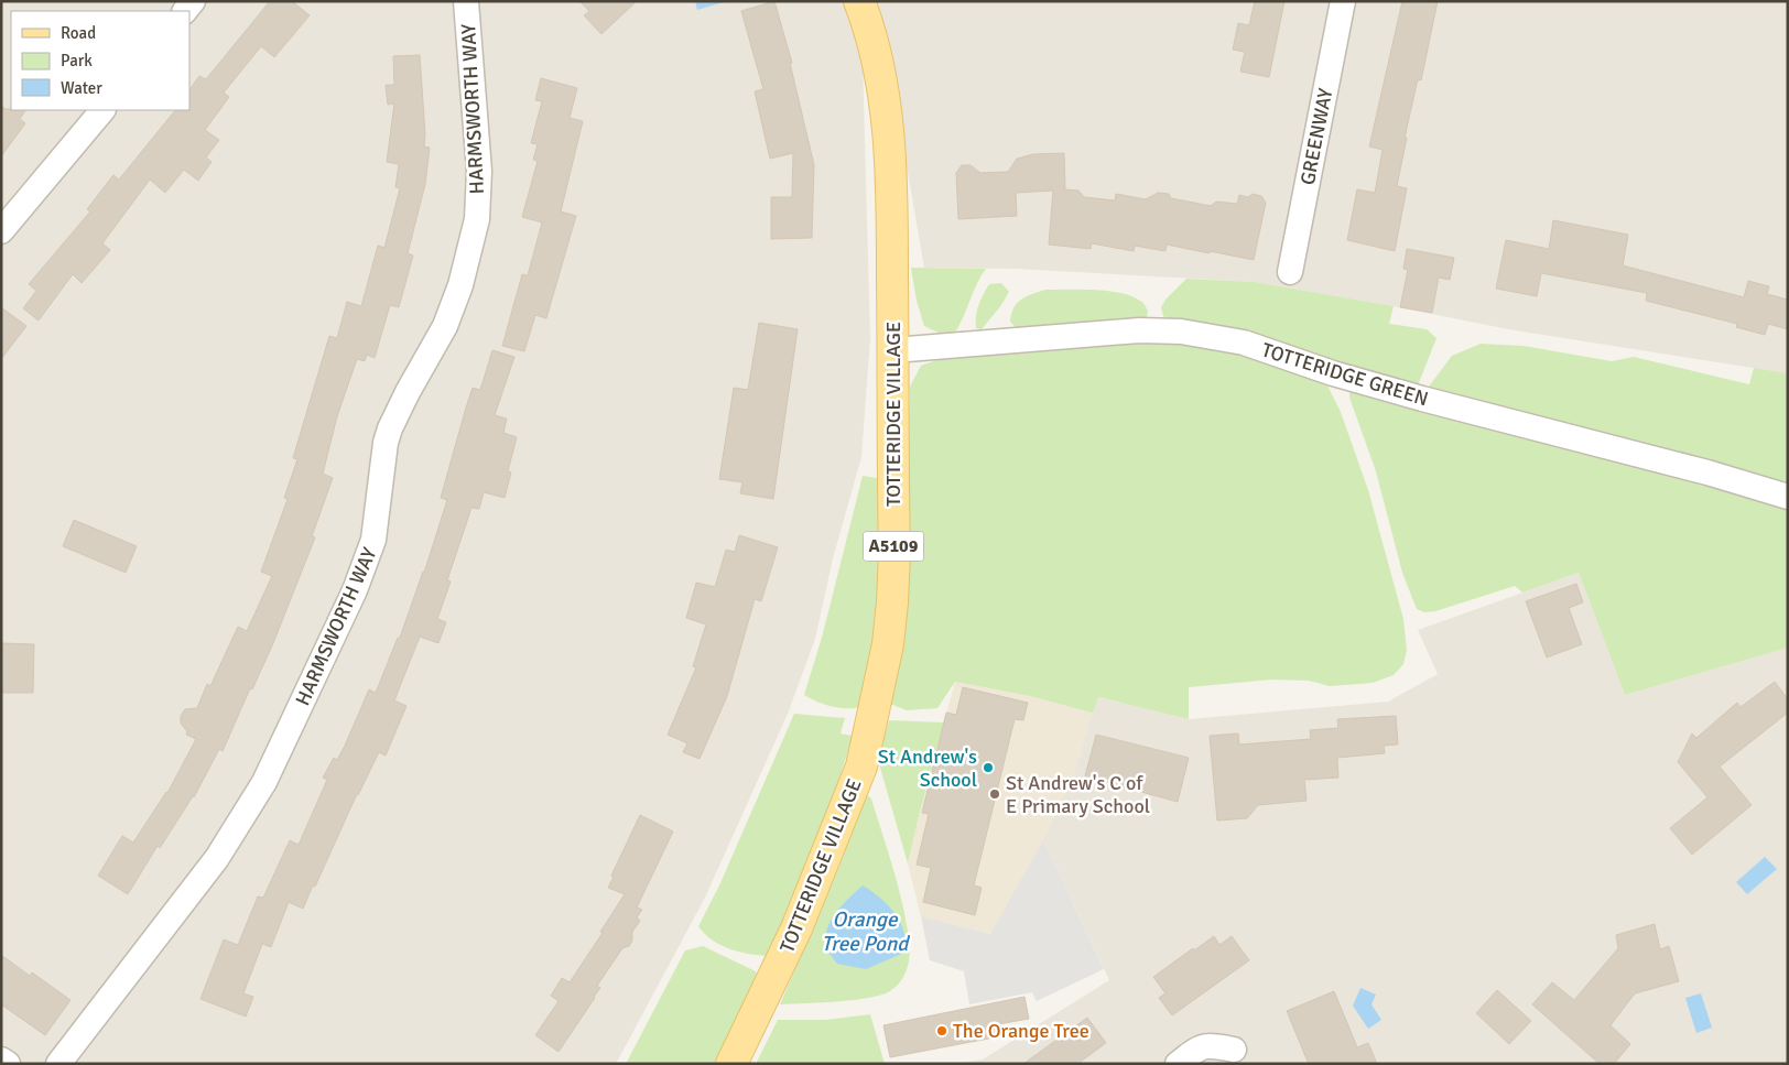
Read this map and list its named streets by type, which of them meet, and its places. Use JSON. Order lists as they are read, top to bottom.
{
  "streets": {
    "main road": ["TOTTERIDGE VILLAGE", "A5109"],
    "street": ["HARMSWORTH WAY", "GREENWAY", "TOTTERIDGE GREEN"]
  },
  "crossings": [
    ["TOTTERIDGE GREEN", "TOTTERIDGE VILLAGE"]
  ],
  "water": ["Orange Tree Pond"],
  "places": ["St Andrew's School", "St Andrew's C of E Primary School", "The Orange Tree"],
  "legend": ["Road", "Park", "Water"]
}
